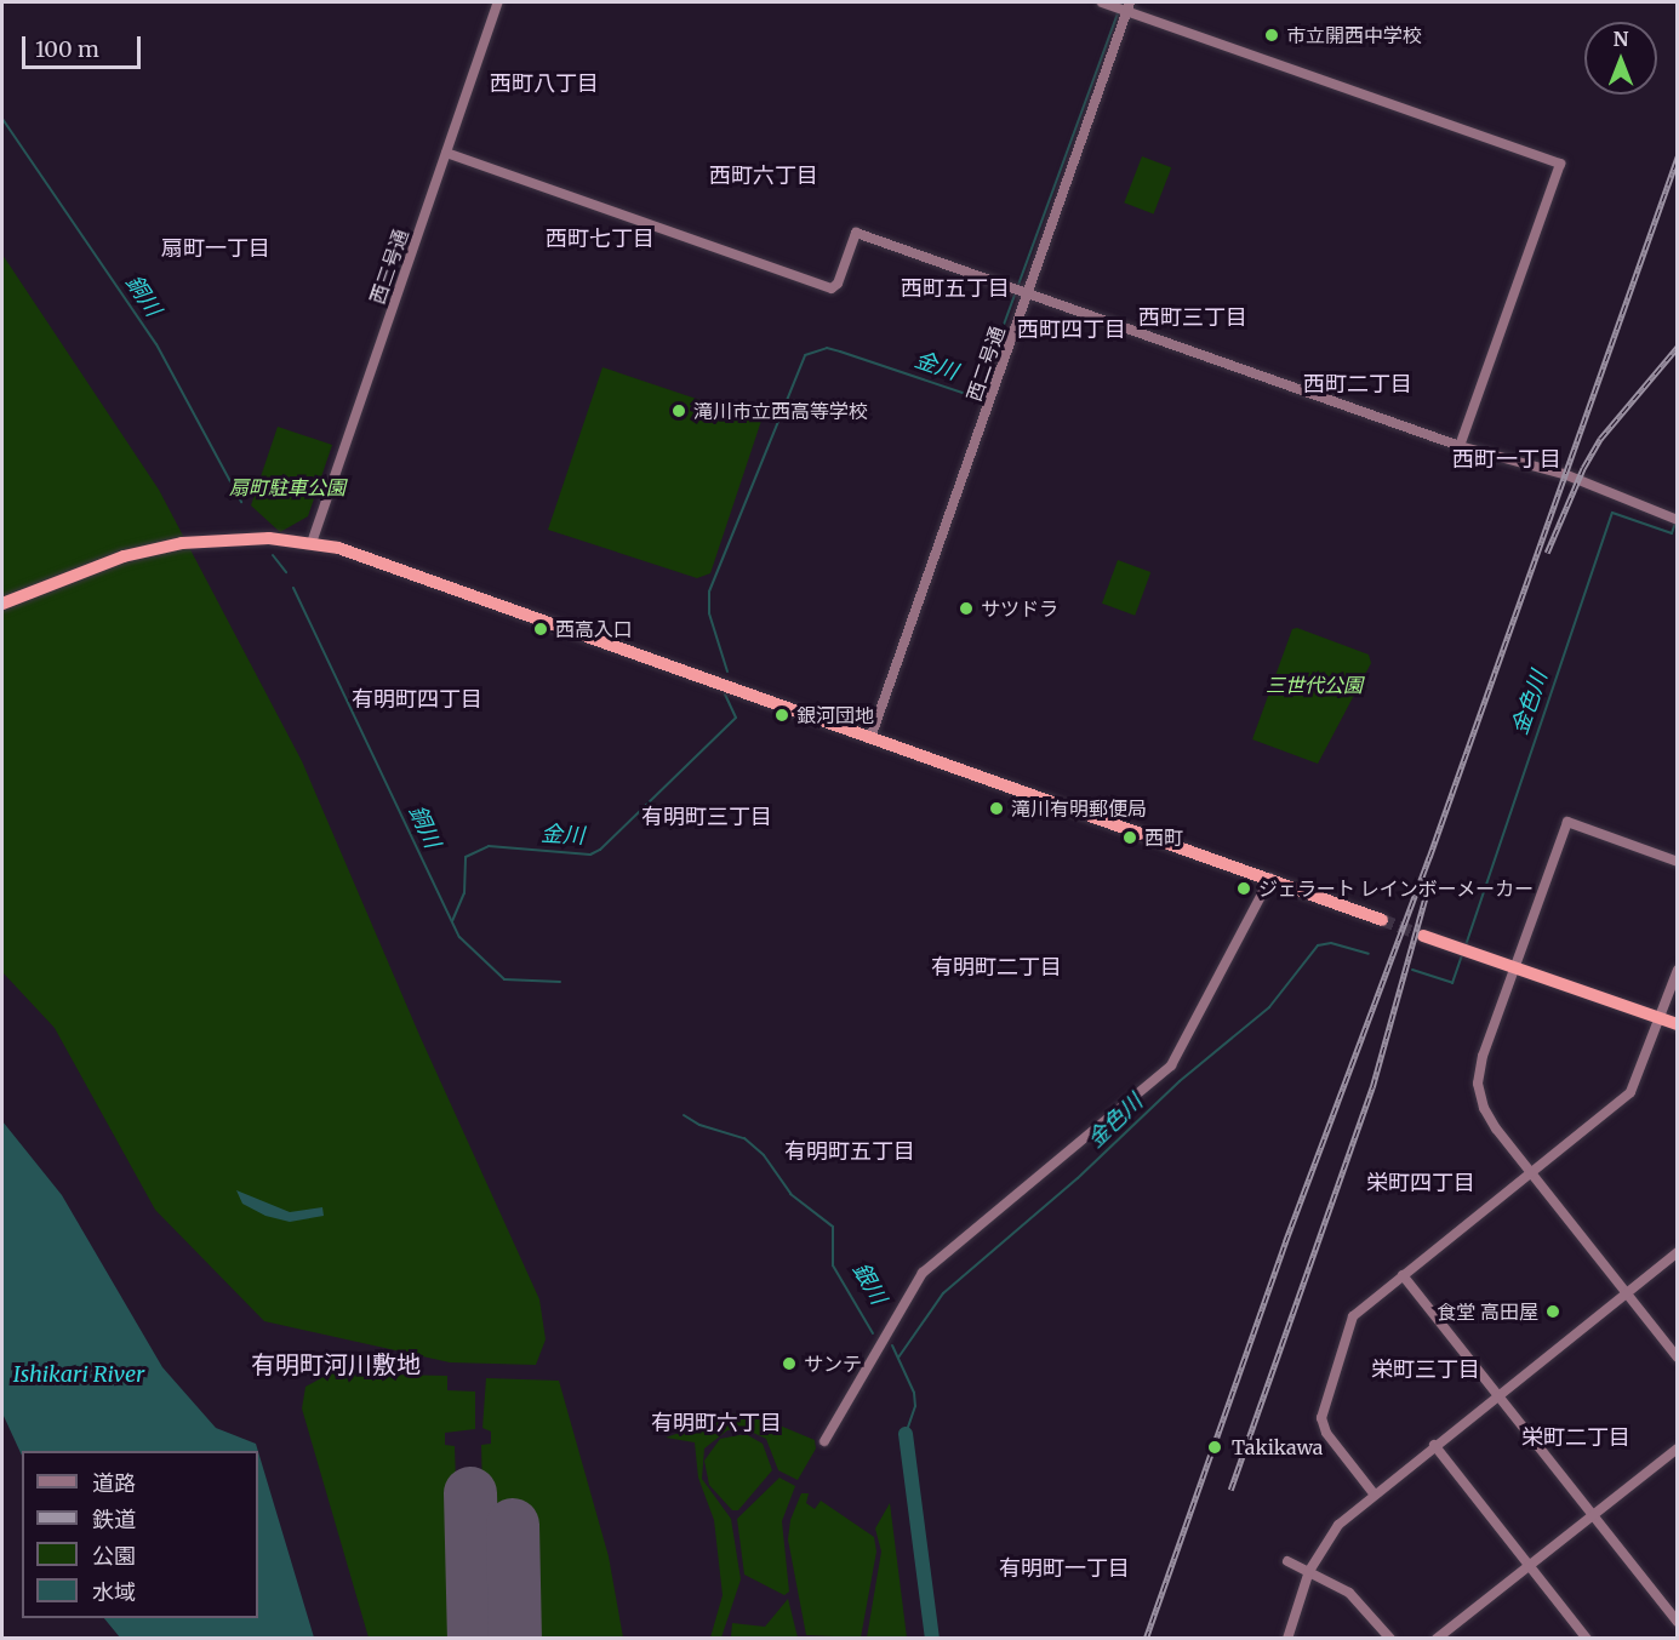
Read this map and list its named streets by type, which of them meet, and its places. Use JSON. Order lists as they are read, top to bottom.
{
  "streets": {
    "street": ["西三号通", "西二号通"]
  },
  "districts": [
    "西町八丁目",
    "西町六丁目",
    "西町七丁目",
    "扇町一丁目",
    "西町五丁目",
    "西町三丁目",
    "西町四丁目",
    "西町二丁目",
    "西町一丁目",
    "有明町四丁目",
    "有明町三丁目",
    "有明町二丁目",
    "有明町五丁目",
    "栄町四丁目",
    "有明町河川敷地",
    "栄町三丁目",
    "有明町六丁目",
    "栄町二丁目",
    "有明町一丁目"
  ],
  "water": [
    "銅川",
    "金川",
    "金色川",
    "銀川",
    "Ishikari River"
  ],
  "parks": ["扇町駐車公園", "三世代公園"],
  "places": [
    "市立開西中学校",
    "滝川市立西高等学校",
    "サツドラ",
    "西高入口",
    "銀河団地",
    "滝川有明郵便局",
    "西町",
    "ジェラート レインボーメーカー",
    "食堂 高田屋",
    "サンテ",
    "Takikawa"
  ],
  "legend": [
    "道路",
    "鉄道",
    "公園",
    "水域"
  ],
  "scale_bar": "100 m",
  "north": "top"
}
